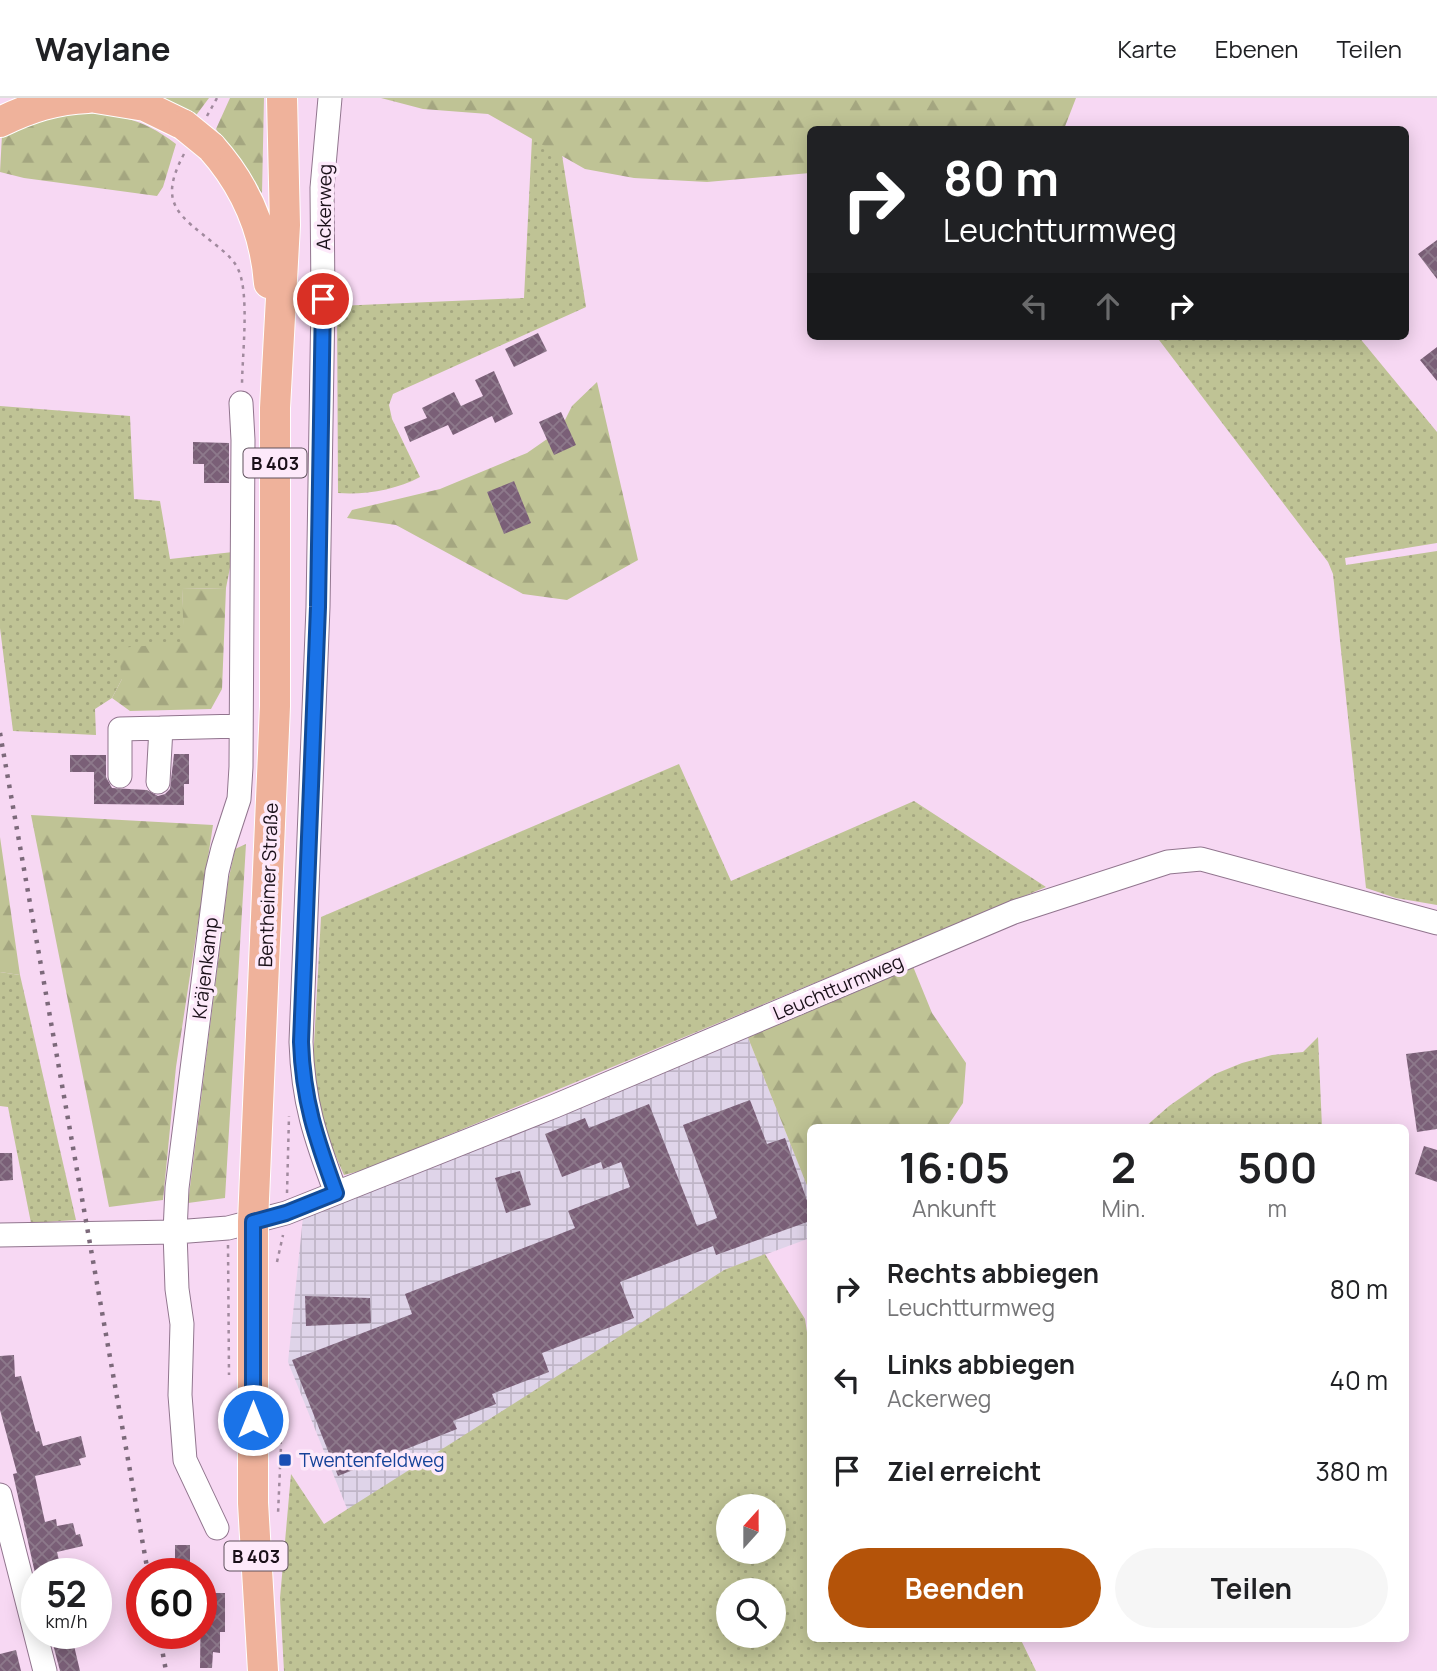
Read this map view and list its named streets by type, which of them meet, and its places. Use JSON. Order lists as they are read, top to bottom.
{
  "streets": {
    "main road": ["B 403", "Bentheimer Straße"],
    "street": ["Ackerweg", "Kräjenkamp", "Leuchtturmweg"]
  },
  "crossings": [
    ["Ackerweg", "Leuchtturmweg"],
    ["Bentheimer Straße", "Leuchtturmweg"]
  ],
  "places": {
    "transit": ["Twentenfeldweg"]
  },
  "north": "top",
  "page": {
    "header": "Waylane",
    "nav": ["Karte", "Ebenen", "Teilen"],
    "turn": ["80 m", "Leuchtturmweg"],
    "eta": [
      "16:05",
      "Ankunft",
      "2",
      "Min.",
      "500",
      "m"
    ],
    "list": [
      {
        "name": "Rechts abbiegen",
        "note": "Leuchtturmweg",
        "value": "80 m"
      },
      {
        "name": "Links abbiegen",
        "note": "Ackerweg",
        "value": "40 m"
      },
      {
        "name": "Ziel erreicht",
        "value": "380 m"
      }
    ],
    "buttons": ["Beenden", "Teilen"],
    "speed": "52 km/h",
    "limit": "60"
  }
}
